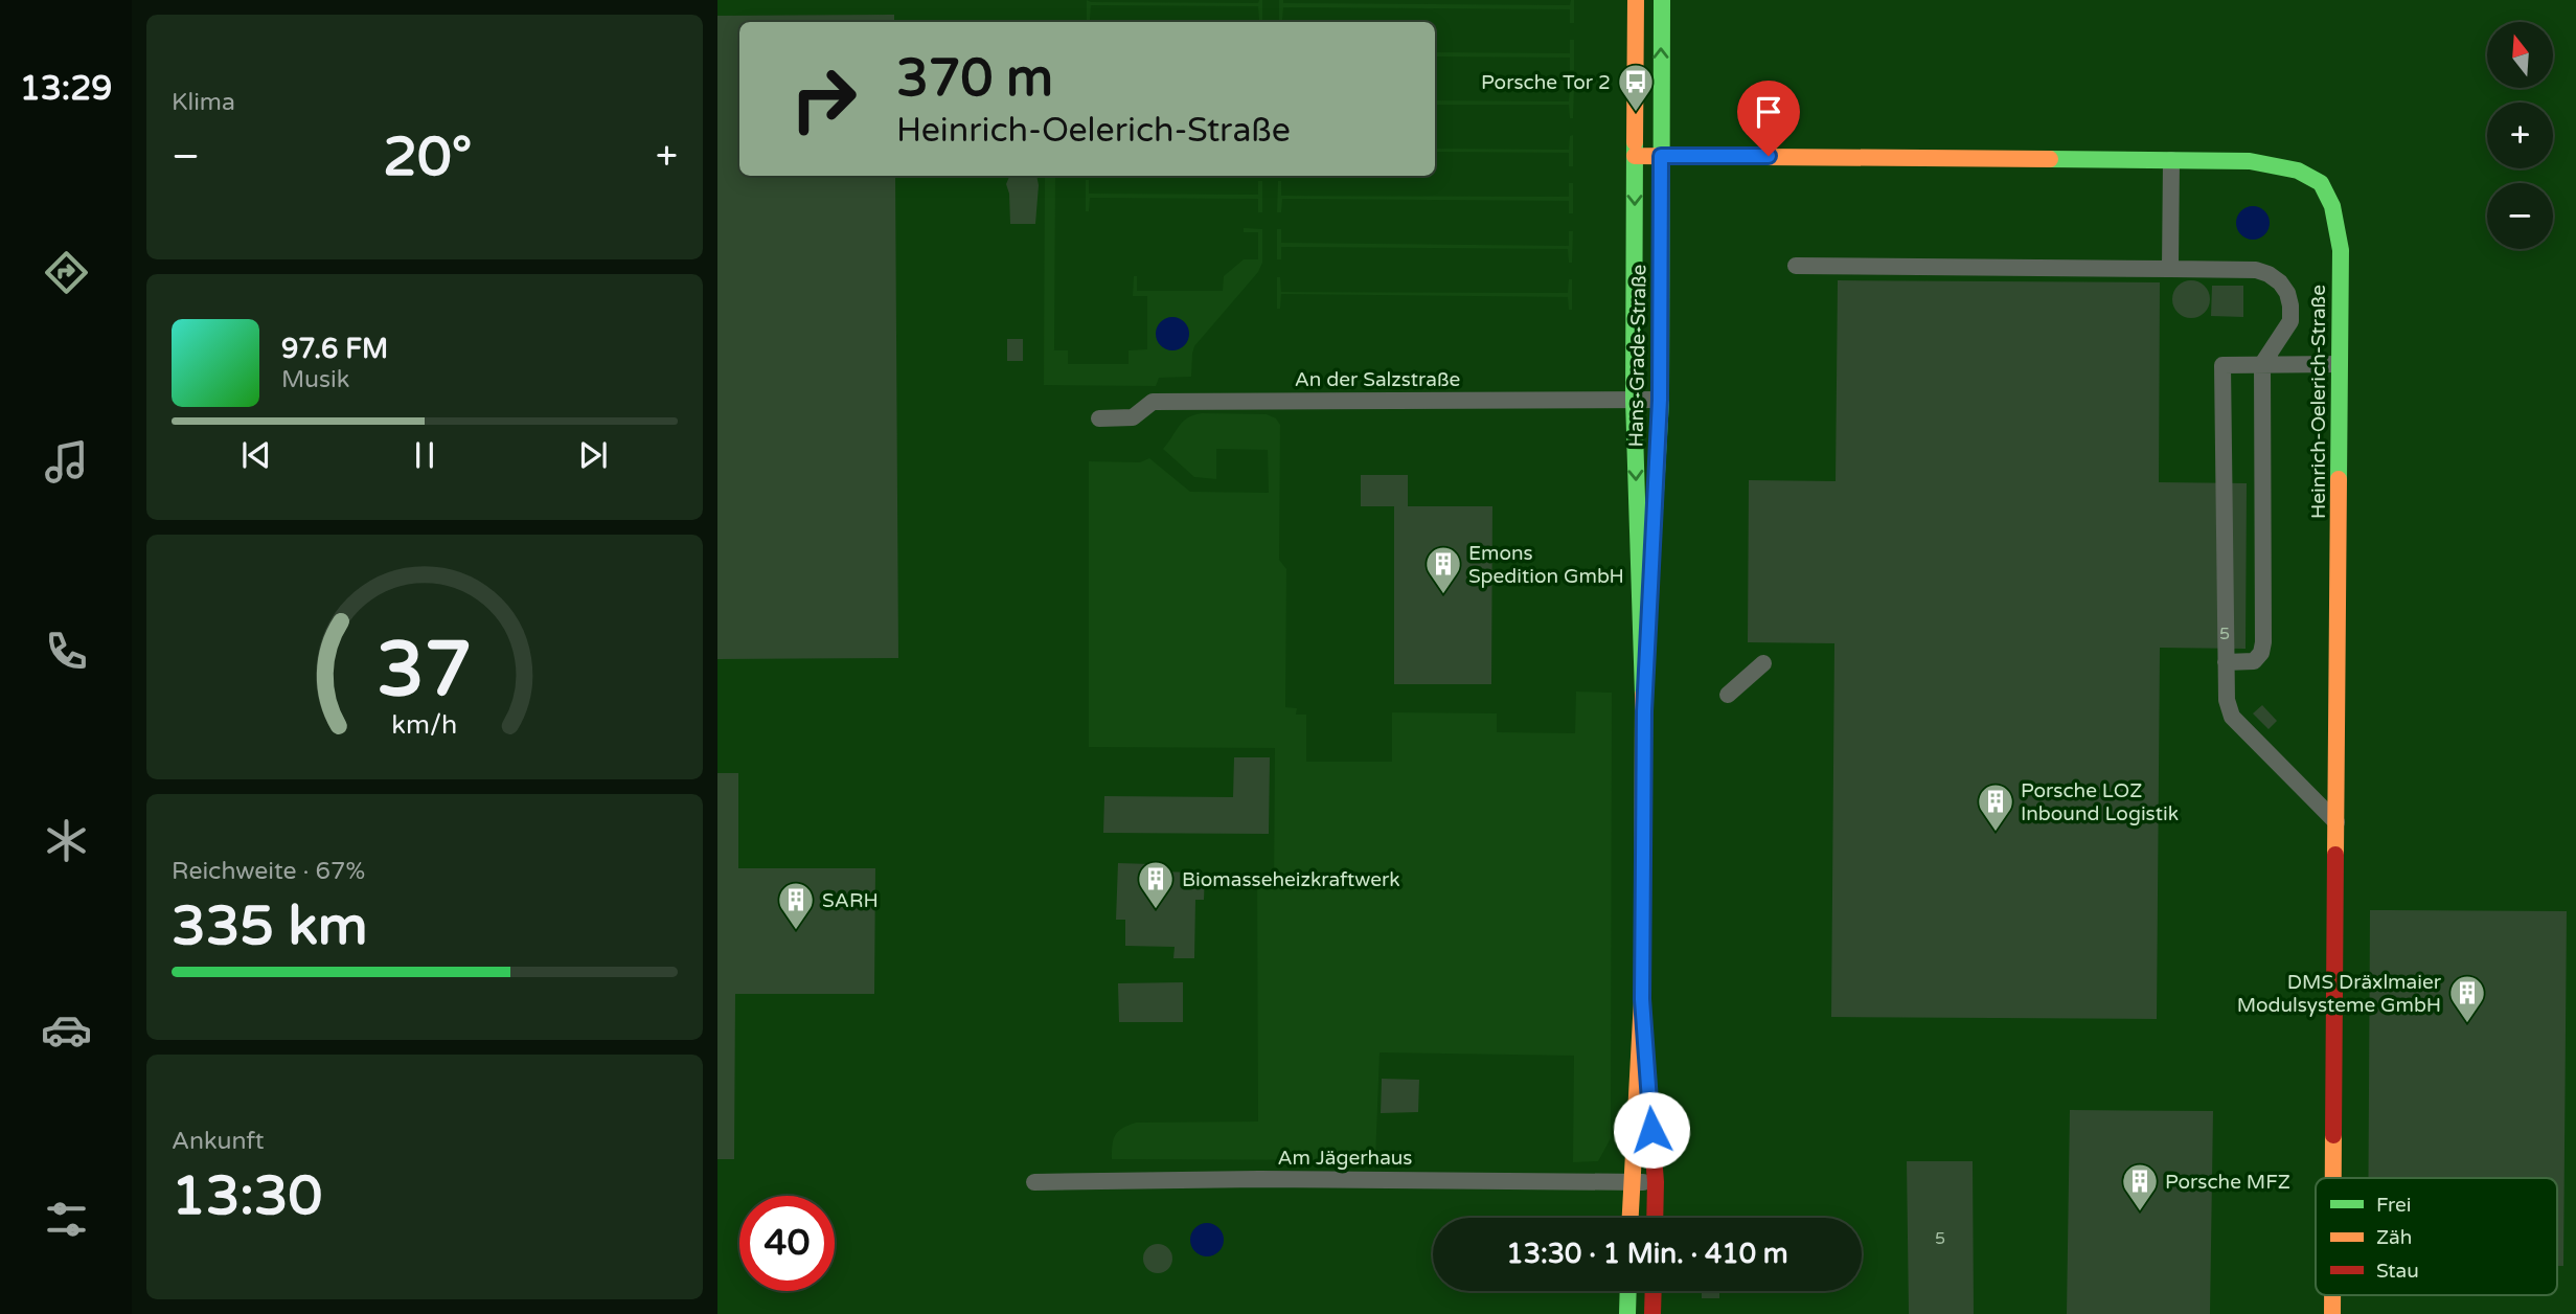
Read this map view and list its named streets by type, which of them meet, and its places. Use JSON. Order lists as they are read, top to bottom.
{
  "streets": {
    "street": [
      "Hans-Grade-Straße",
      "An der Salzstraße",
      "Heinrich-Oelerich-Straße",
      "Am Jägerhaus"
    ]
  },
  "crossings": [
    ["Hans-Grade-Straße", "An der Salzstraße"],
    ["Hans-Grade-Straße", "Heinrich-Oelerich-Straße"],
    ["Hans-Grade-Straße", "Am Jägerhaus"]
  ],
  "places": {
    "bus stop": ["Porsche Tor 2"],
    "building": [
      "Emons Spedition GmbH",
      "Porsche LOZ Inbound Logistik",
      "Biomasseheizkraftwerk",
      "SARH",
      "DMS Dräxlmaier Modulsysteme GmbH",
      "Porsche MFZ"
    ]
  },
  "house_numbers": ["5", "5"],
  "legend": ["Frei", "Zäh", "Stau"],
  "north": "top",
  "page": {
    "tabs": "13:29",
    "tile": [
      "Klima",
      ["Reichweite · 67%", "335 km"],
      ["Ankunft", "13:30"]
    ],
    "map_buttons": ["+", "−"],
    "turn": ["370 m", "Heinrich-Oelerich-Straße"],
    "heat": ["−", "20°", "+"],
    "song": ["97.6 FM", "Musik"],
    "limit": "40",
    "trip": "13:30 · 1 Min. · 410 m",
    "gauge": ["37", "km/h"]
  }
}
